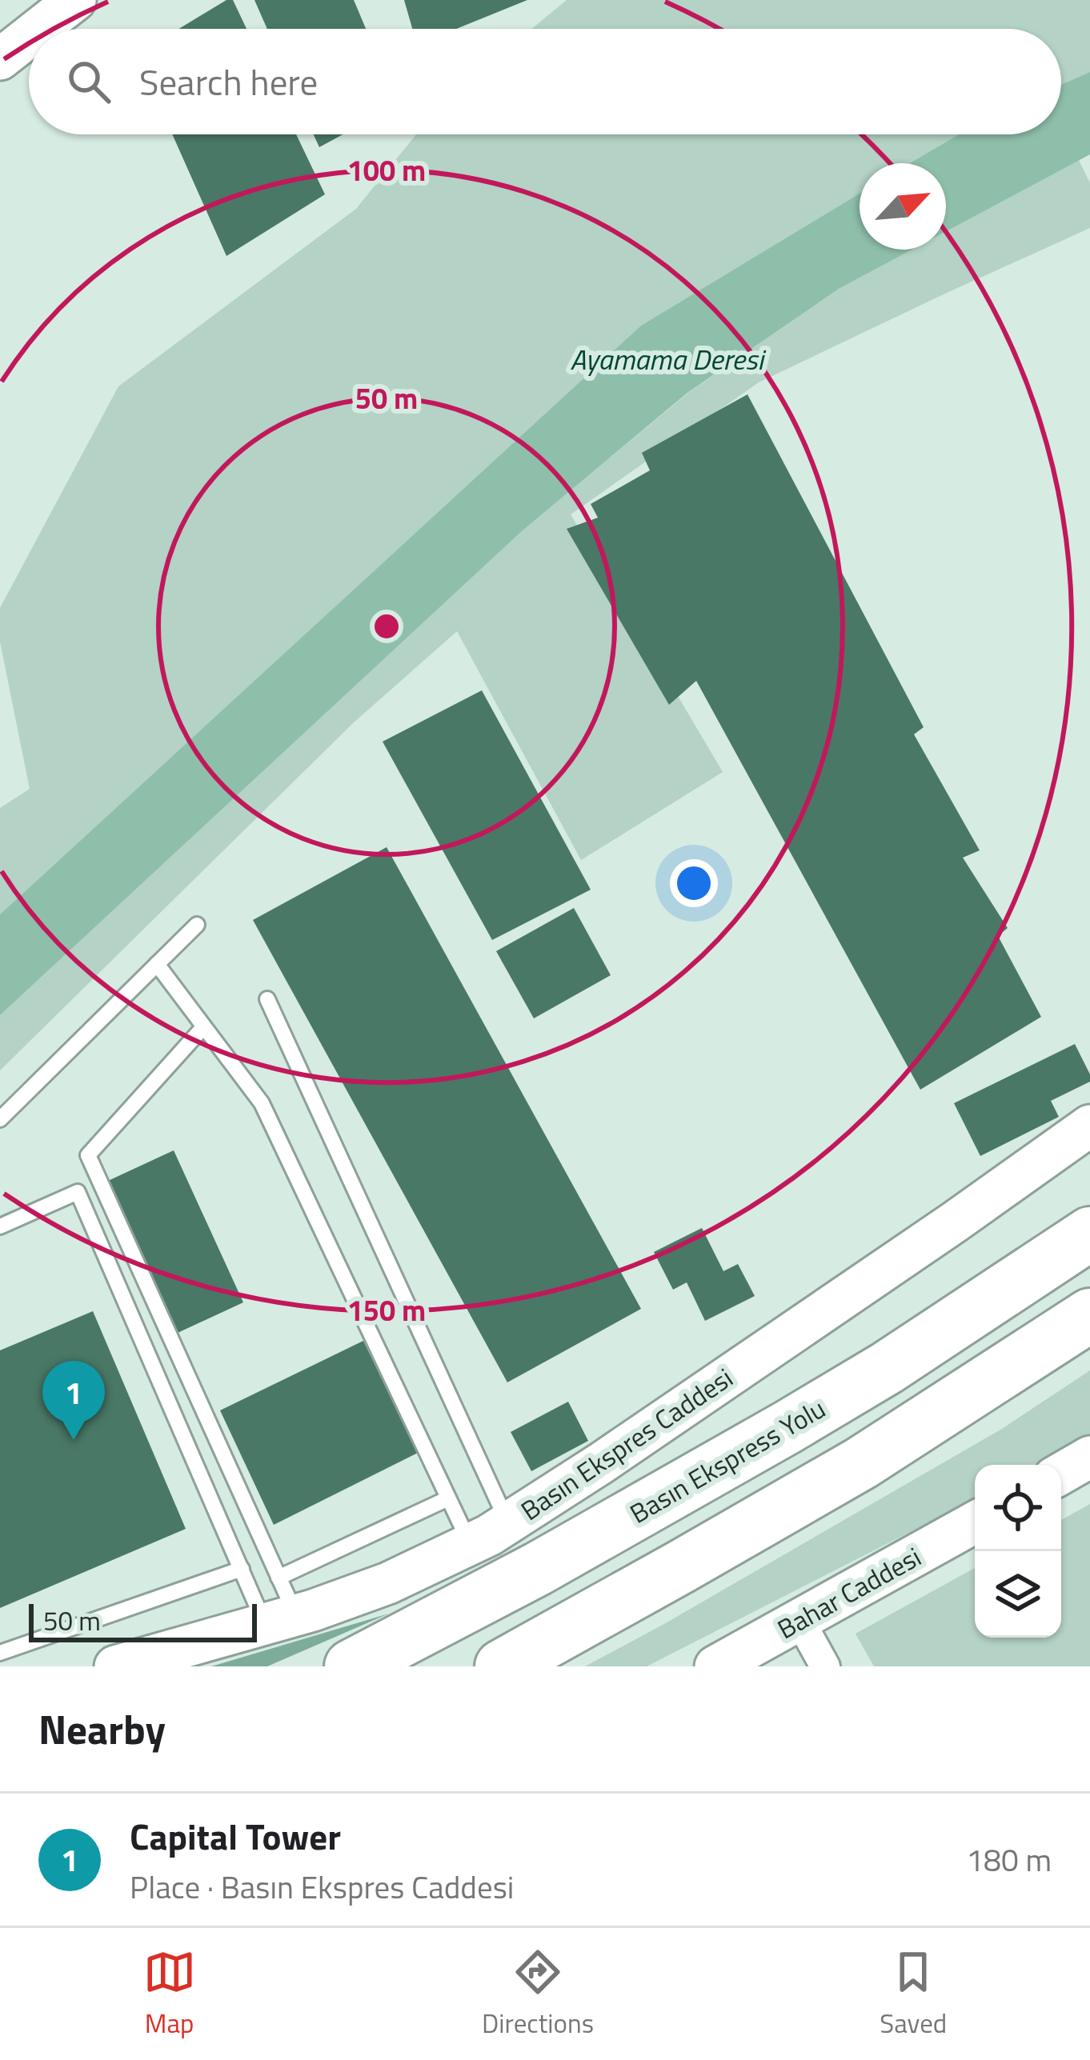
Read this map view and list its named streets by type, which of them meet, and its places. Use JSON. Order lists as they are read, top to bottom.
{
  "streets": {
    "highway": ["Basın Ekspress Yolu"],
    "main road": ["Basın Ekspres Caddesi", "Bahar Caddesi"]
  },
  "water": ["Ayamama Deresi"],
  "scale_bar": "50 m",
  "north": "top right",
  "page": {
    "search": "Search here",
    "pins": "1",
    "scale": "50 m",
    "heading": "Nearby",
    "list": [
      {
        "mark": "1",
        "name": "Capital Tower",
        "note": "Place · Basın Ekspres Caddesi",
        "value": "180 m"
      }
    ],
    "nav": ["Map", "Directions", "Saved"]
  },
  "rings": ["100 m", "50 m", "150 m"]
}
